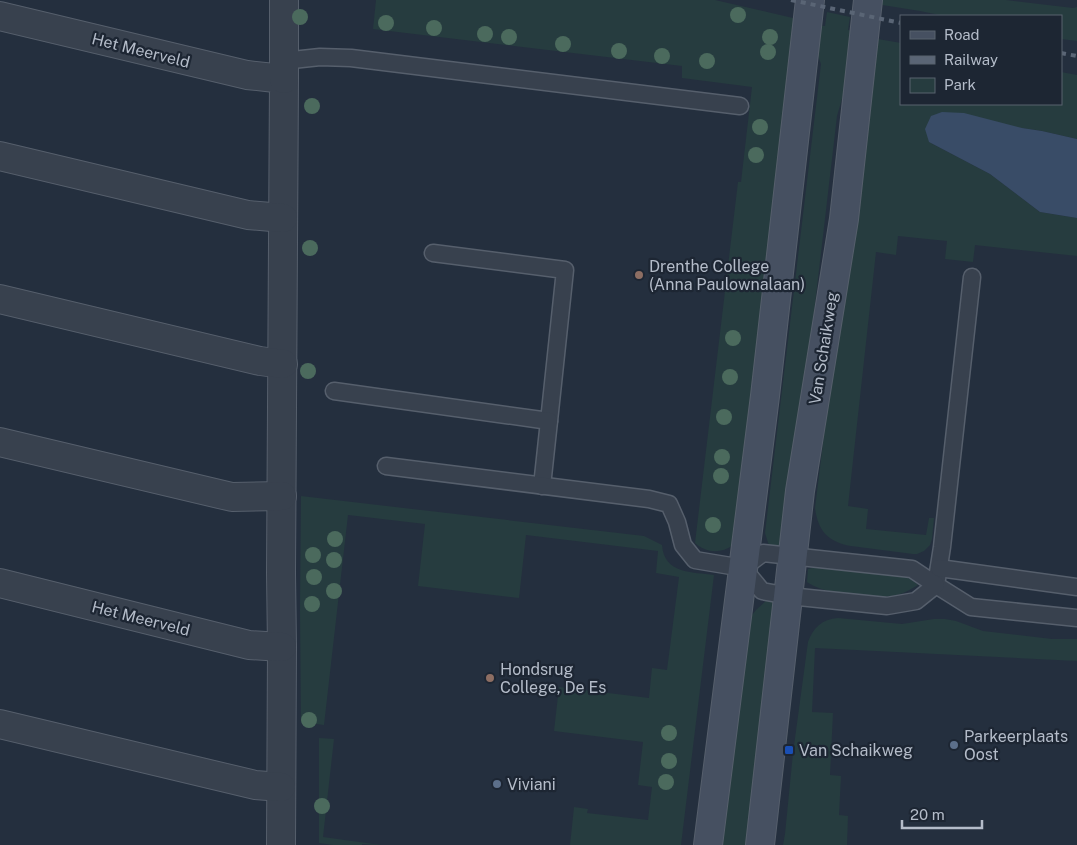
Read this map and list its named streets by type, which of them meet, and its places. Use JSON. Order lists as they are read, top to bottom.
{
  "streets": {
    "street": ["Het Meerveld", "Van Schaikweg"]
  },
  "places": {
    "other": [
      "Drenthe College (Anna Paulownalaan)",
      "Hondsrug College, De Es",
      "Parkeerplaats Oost",
      "Viviani"
    ],
    "transit": ["Van Schaikweg"]
  },
  "legend": ["Road", "Railway", "Park"],
  "scale_bar": "20 m"
}
